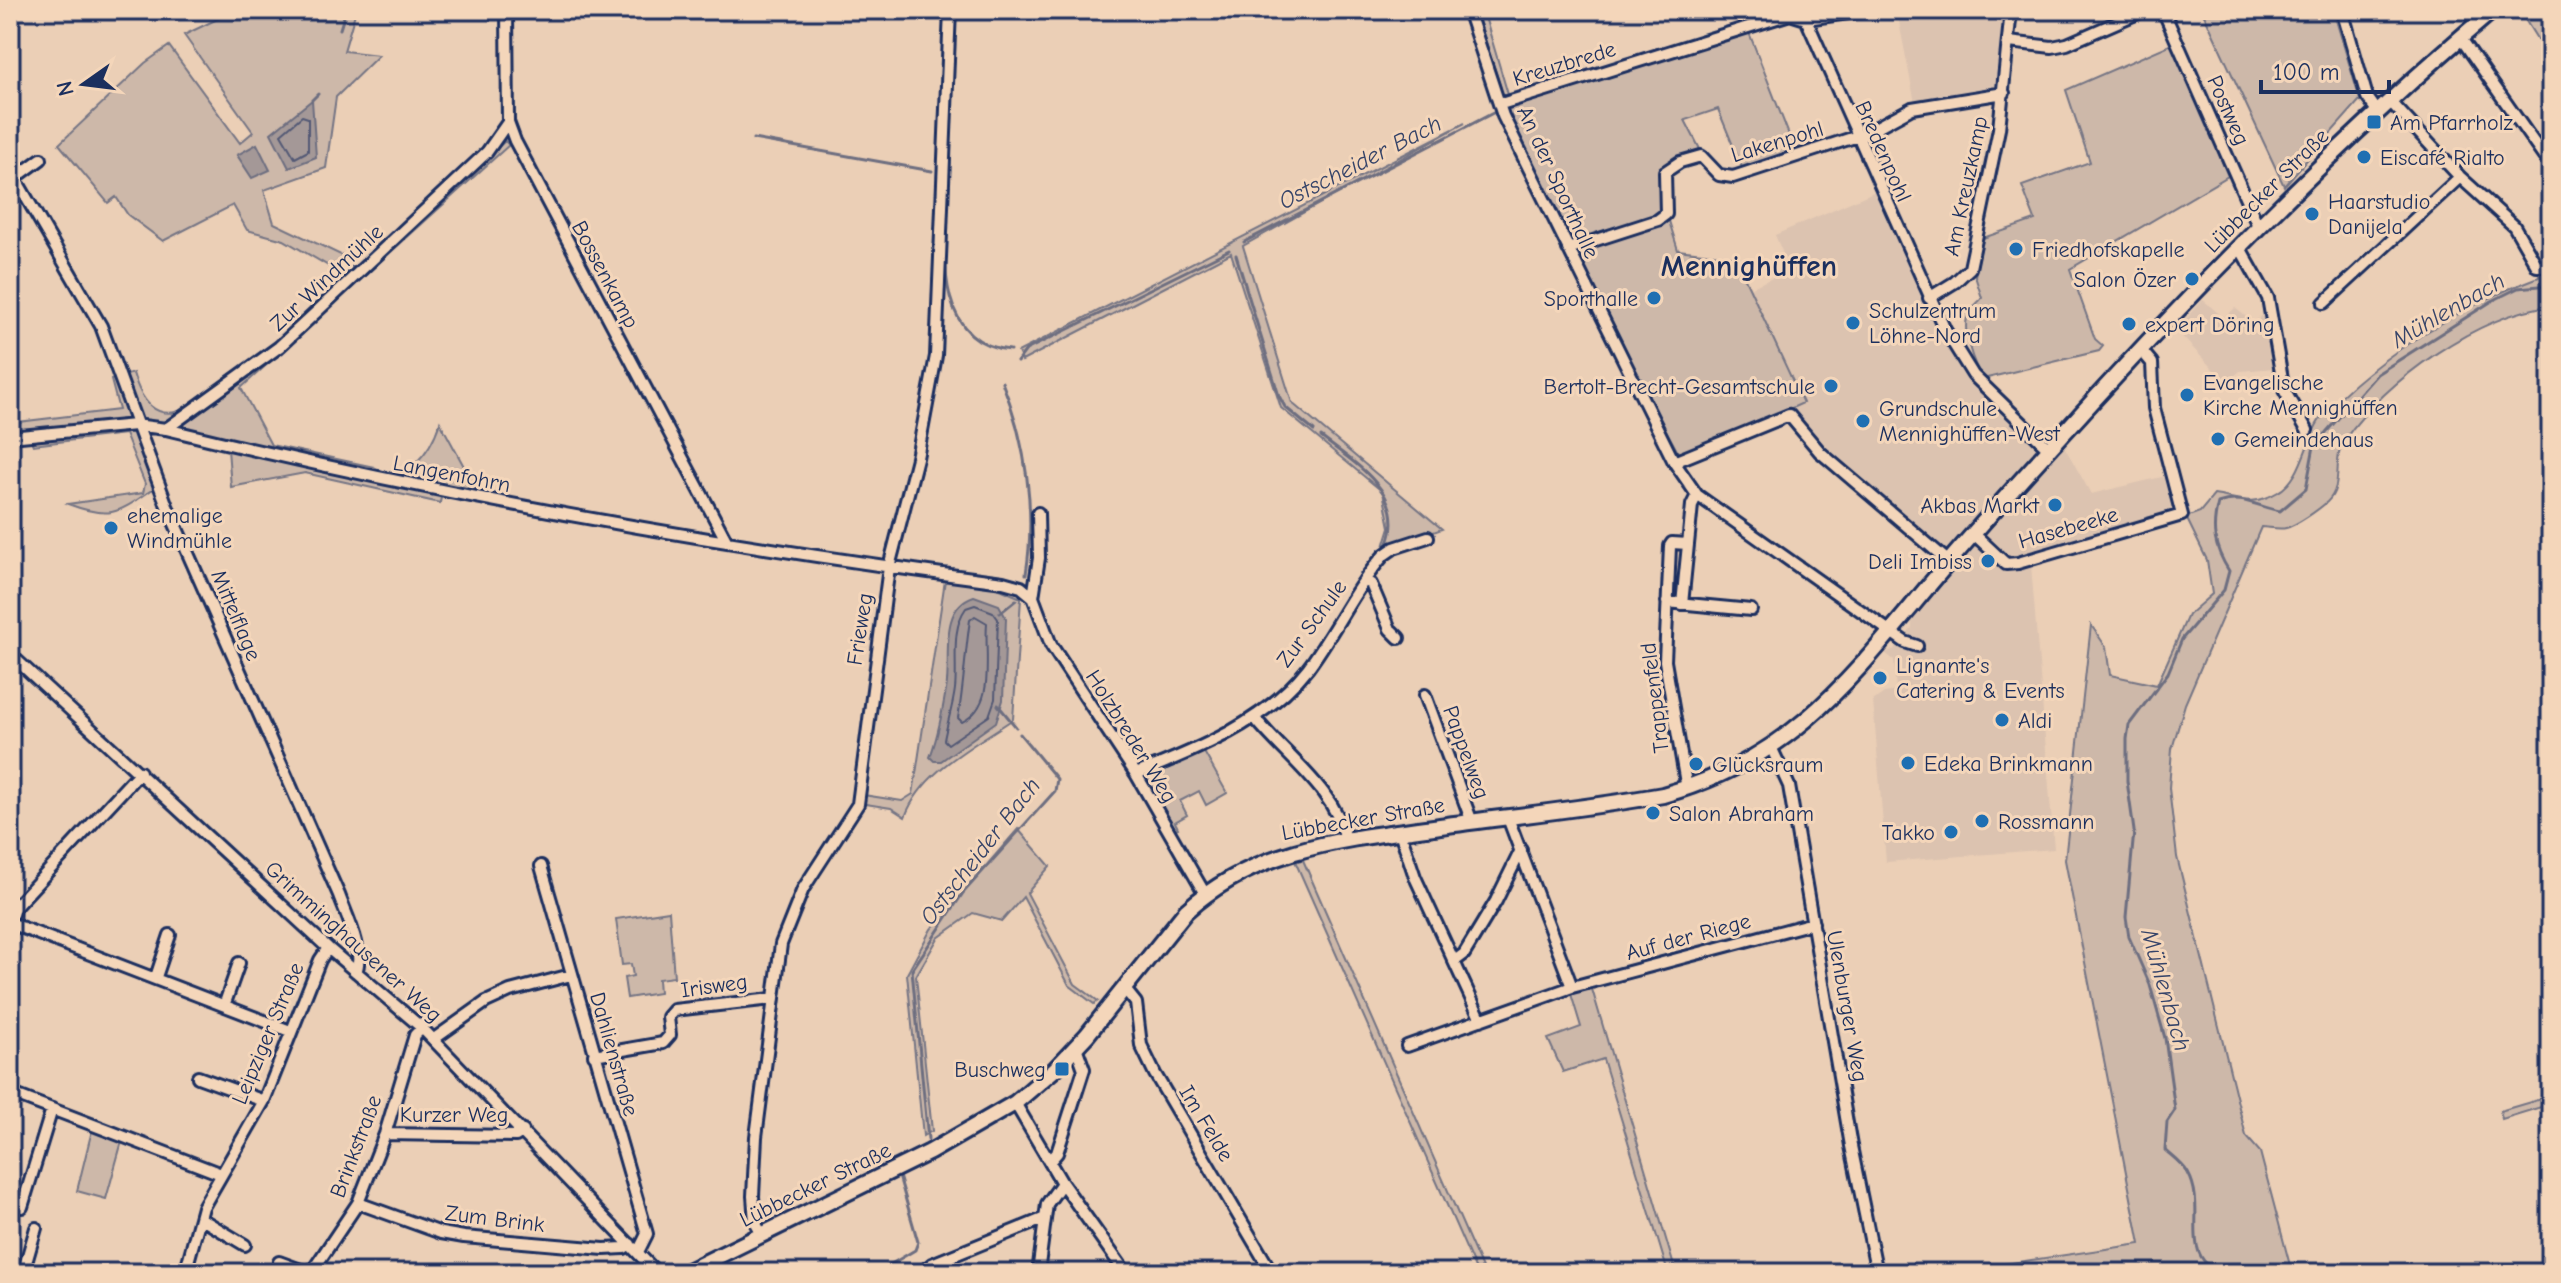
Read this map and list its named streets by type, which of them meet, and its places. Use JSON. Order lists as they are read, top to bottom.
{
  "streets": {
    "main road": ["Lübbecker Straße"],
    "street": [
      "Kreuzbrede",
      "Postweg",
      "Lakenpohl",
      "Bredenpohl",
      "An der Sporthalle",
      "Am Kreuzkamp",
      "Bossenkamp",
      "Zur Windmühle",
      "Langenfohrn",
      "Hasebeeke",
      "Mittelflage",
      "Zur Schule",
      "Frieweg",
      "Trappenfeld",
      "Holzbreder Weg",
      "Pappelweg",
      "Auf der Riege",
      "Grimminghausener Weg",
      "Irisweg",
      "Ulenburger Weg",
      "Leipziger Straße",
      "Dahlienstraße",
      "Kurzer Weg",
      "Im Felde",
      "Brinkstraße",
      "Zum Brink"
    ]
  },
  "crossings": [
    ["Kreuzbrede", "Bredenpohl"],
    ["Kreuzbrede", "An der Sporthalle"],
    ["Postweg", "Lübbecker Straße"],
    ["Lakenpohl", "Bredenpohl"],
    ["Lakenpohl", "An der Sporthalle"],
    ["Lakenpohl", "Am Kreuzkamp"],
    ["Bredenpohl", "Am Kreuzkamp"],
    ["An der Sporthalle", "Lübbecker Straße"],
    ["Lübbecker Straße", "Hasebeeke"],
    ["Lübbecker Straße", "Frieweg"],
    ["Lübbecker Straße", "Trappenfeld"],
    ["Lübbecker Straße", "Holzbreder Weg"],
    ["Lübbecker Straße", "Pappelweg"],
    ["Lübbecker Straße", "Ulenburger Weg"],
    ["Lübbecker Straße", "Im Felde"],
    ["Bossenkamp", "Zur Windmühle"],
    ["Bossenkamp", "Langenfohrn"],
    ["Zur Windmühle", "Langenfohrn"],
    ["Langenfohrn", "Mittelflage"],
    ["Langenfohrn", "Frieweg"],
    ["Mittelflage", "Grimminghausener Weg"],
    ["Zur Schule", "Holzbreder Weg"],
    ["Frieweg", "Irisweg"],
    ["Auf der Riege", "Ulenburger Weg"],
    ["Grimminghausener Weg", "Leipziger Straße"],
    ["Grimminghausener Weg", "Dahlienstraße"],
    ["Grimminghausener Weg", "Kurzer Weg"],
    ["Grimminghausener Weg", "Brinkstraße"],
    ["Grimminghausener Weg", "Zum Brink"],
    ["Irisweg", "Dahlienstraße"],
    ["Dahlienstraße", "Zum Brink"],
    ["Kurzer Weg", "Brinkstraße"],
    ["Brinkstraße", "Zum Brink"]
  ],
  "districts": ["Mennighüffen"],
  "water": ["Ostscheider Bach", "Mühlenbach"],
  "places": {
    "transit": ["Am Pfarrholz", "Buschweg"],
    "other": [
      "Eiscafé Rialto",
      "Haarstudio Danijela",
      "Friedhofskapelle",
      "Salon Özer",
      "Sporthalle",
      "Schulzentrum Löhne-Nord",
      "expert Döring",
      "Bertolt-Brecht-Gesamtschule",
      "Evangelische Kirche Mennighüffen",
      "Grundschule Mennighüffen-West",
      "Gemeindehaus",
      "Akbas Markt",
      "ehemalige Windmühle",
      "Deli Imbiss",
      "Lignante's Catering & Events",
      "Aldi",
      "Edeka Brinkmann",
      "Glücksraum",
      "Salon Abraham",
      "Rossmann",
      "Takko"
    ]
  },
  "scale_bar": "100 m",
  "north": "left"
}
